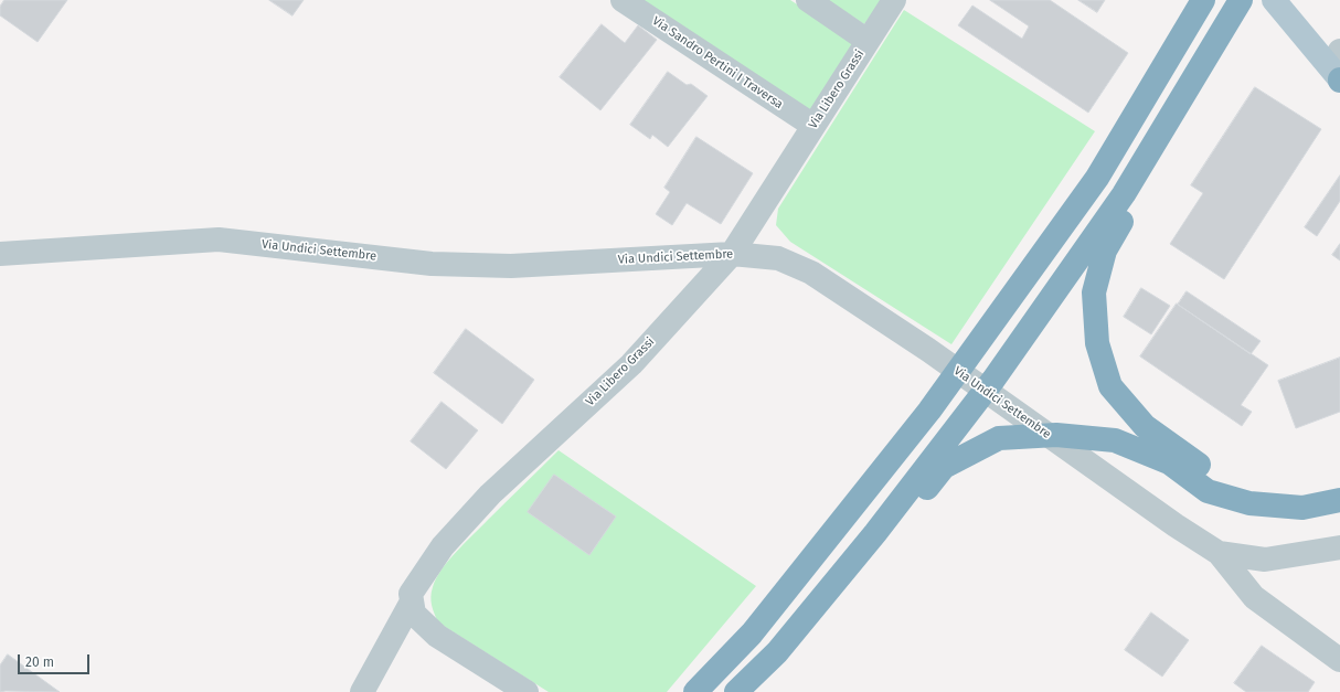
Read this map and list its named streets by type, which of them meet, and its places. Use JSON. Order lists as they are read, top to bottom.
{
  "streets": {
    "street": ["Via Sandro Pertini I Traversa", "Via Libero Grassi", "Via Undici Settembre"]
  },
  "crossings": [
    ["Via Sandro Pertini I Traversa", "Via Libero Grassi"],
    ["Via Libero Grassi", "Via Undici Settembre"]
  ],
  "scale_bar": "20 m"
}
